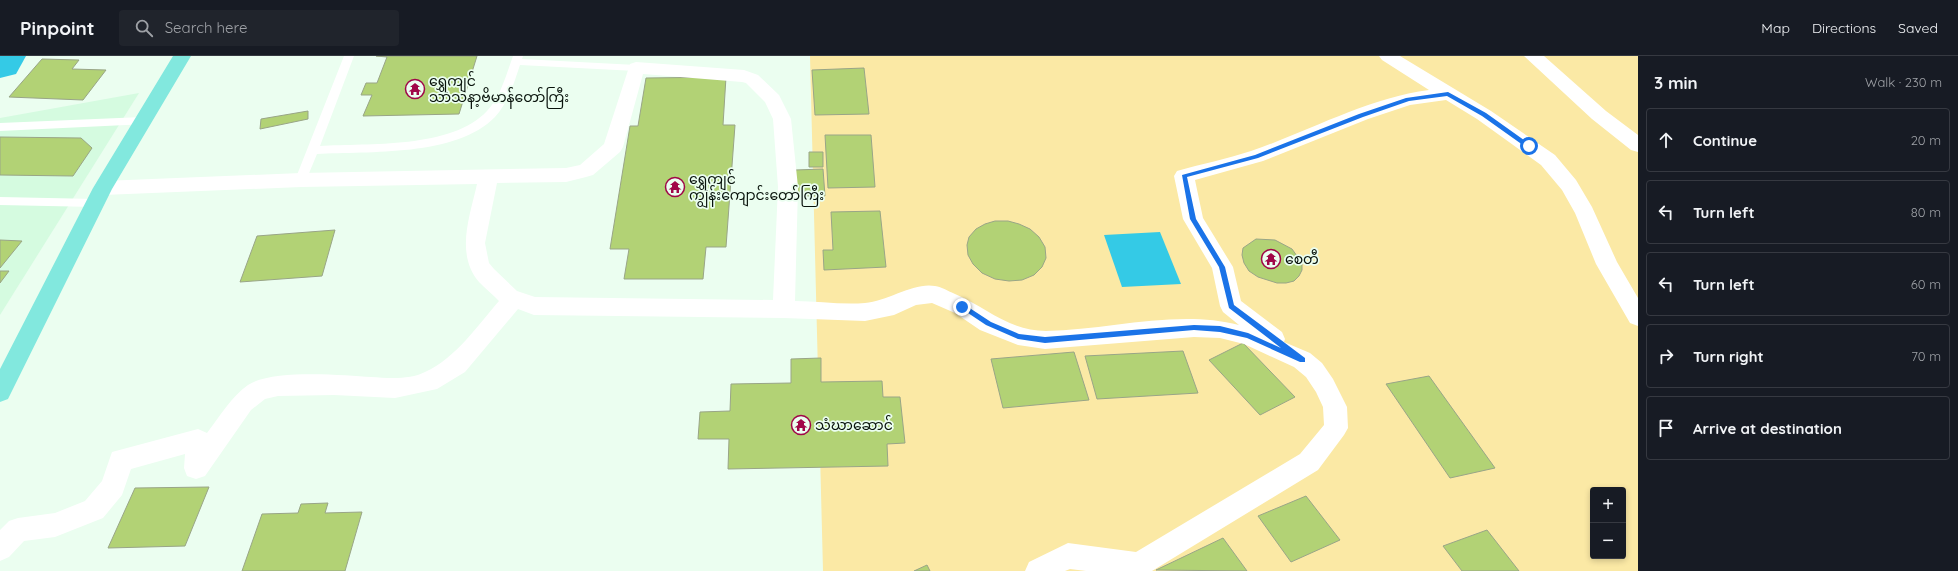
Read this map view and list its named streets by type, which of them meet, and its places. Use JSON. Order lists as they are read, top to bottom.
{
  "places": {
    "temple": [
      "ရွှေကျင် သာသနာ့ဗိမာန်တော်ကြီး",
      "ရွှေကျင် ကျွန်းကျောင်းတော်ကြီး",
      "စေတီ",
      "သံဃာဆောင်"
    ]
  },
  "page": {
    "header": "Pinpoint",
    "search": "Search here",
    "nav": ["Map", "Directions", "Saved"],
    "heading": ["3 min", "Walk · 230 m"],
    "list": [
      ["Continue", "20 m"],
      ["Turn left", "80 m"],
      ["Turn left", "60 m"],
      ["Turn right", "70 m"],
      "Arrive at destination"
    ],
    "map_buttons": ["+", "−"]
  }
}
